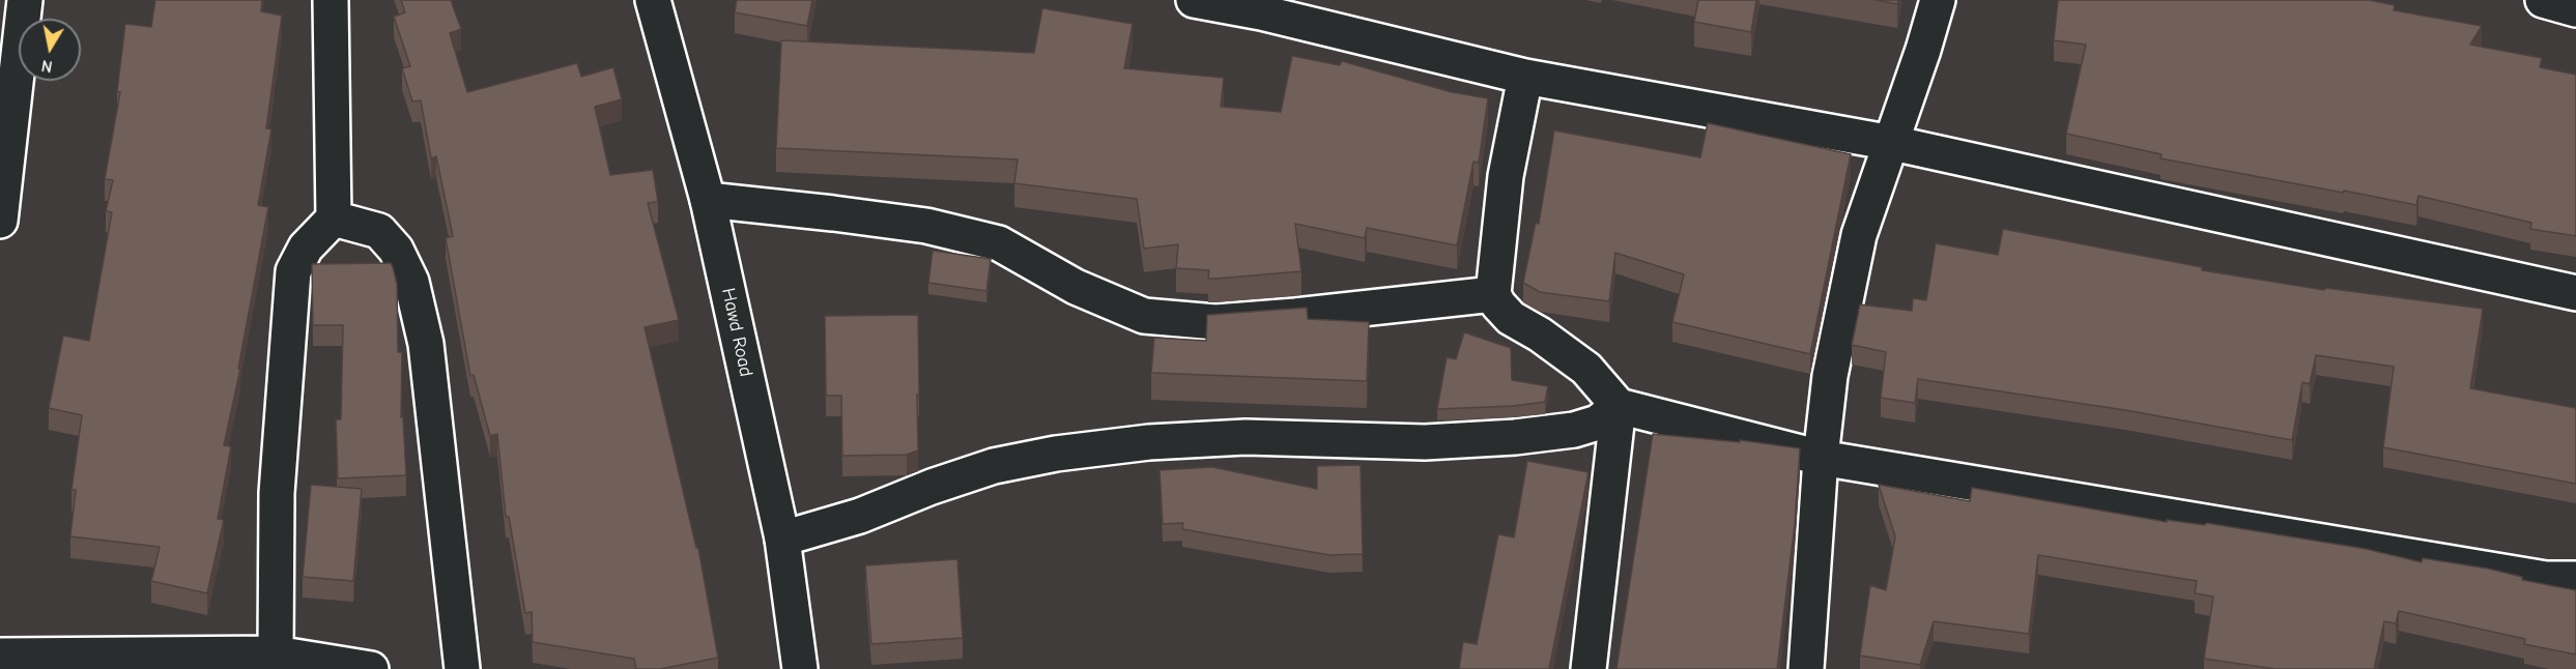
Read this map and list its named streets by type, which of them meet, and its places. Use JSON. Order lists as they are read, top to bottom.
{
  "streets": {
    "street": ["Hawd Road"]
  },
  "north": "bottom"
}
